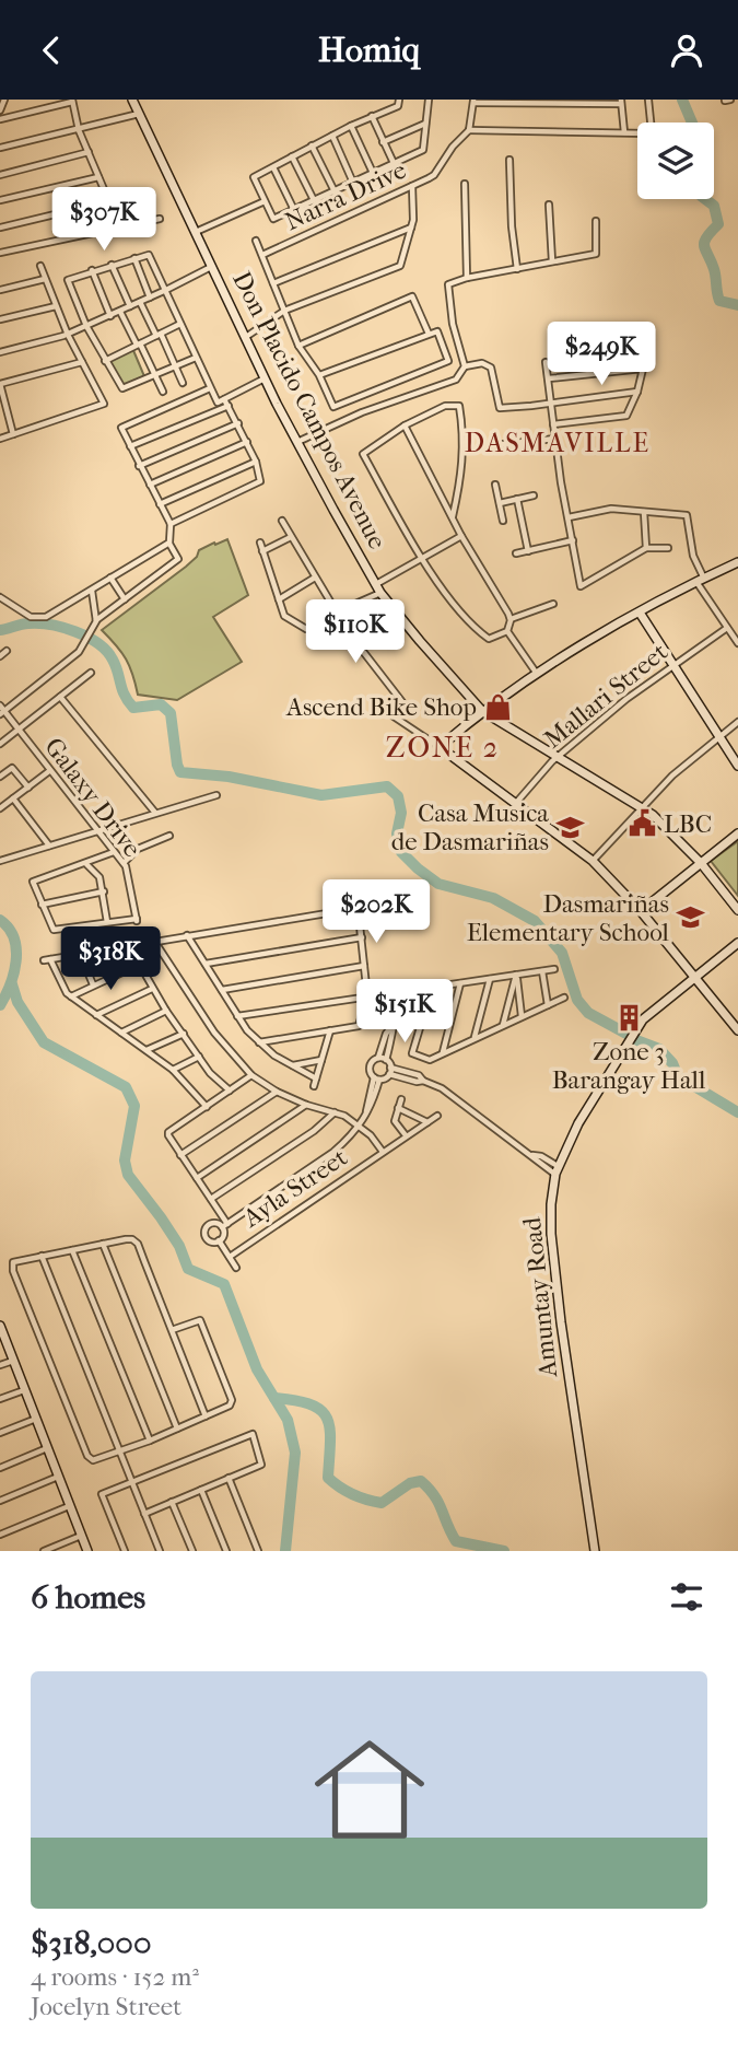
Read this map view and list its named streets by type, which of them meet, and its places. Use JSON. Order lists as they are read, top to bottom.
{
  "streets": {
    "street": [
      "Narra Drive",
      "Don Placido Campos Avenue",
      "Mallari Street",
      "Galaxy Drive",
      "Ayla Street",
      "Amuntay Road"
    ]
  },
  "crossings": [
    ["Don Placido Campos Avenue", "Mallari Street"]
  ],
  "districts": ["DASMAVILLE", "ZONE 2"],
  "places": {
    "shop": ["Ascend Bike Shop"],
    "public building": ["LBC"],
    "school or university": ["Casa Musica de Dasmariñas", "Dasmariñas Elementary School"],
    "building": ["Zone 3 Barangay Hall"]
  },
  "page": {
    "header": "Homiq",
    "price": [
      "$307K",
      "$249K",
      "$110K",
      "$202K",
      "$318K",
      "$151K"
    ],
    "heading": "6 homes",
    "list": [
      {
        "name": "$318,000",
        "note": "4 rooms · 152 m² · Jocelyn Street"
      }
    ]
  }
}
